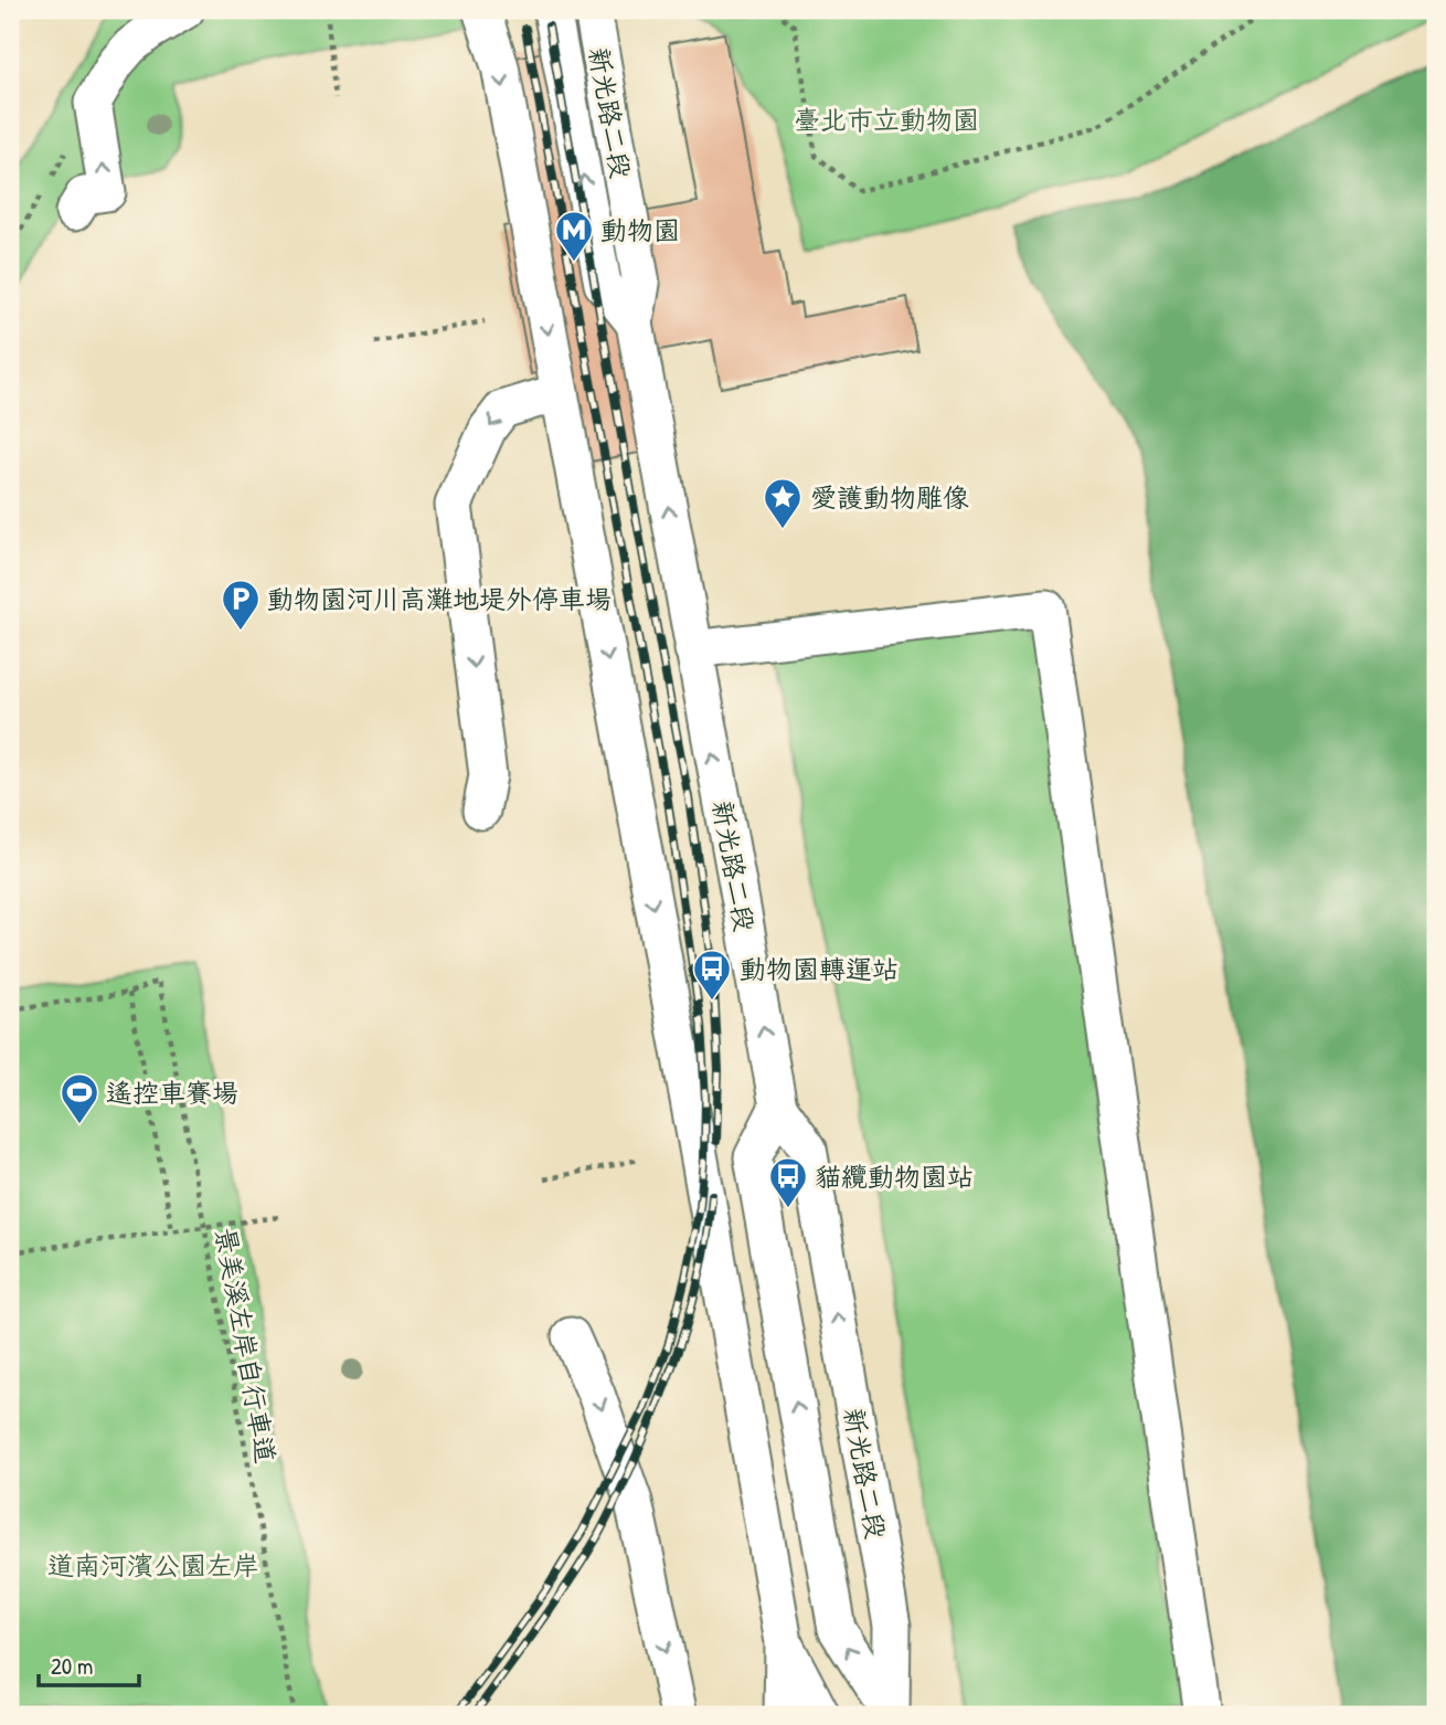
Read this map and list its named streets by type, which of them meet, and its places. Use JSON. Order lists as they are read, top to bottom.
{
  "streets": {
    "street": ["新光路二段"],
    "path": ["景美溪左岸自行車道"]
  },
  "parks": ["臺北市立動物園", "道南河濱公園左岸"],
  "places": {
    "metro station": ["動物園"],
    "place": ["愛護動物雕像"],
    "parking": ["動物園河川高灘地堤外停車場"],
    "bus stop": ["動物園轉運站", "貓纜動物園站"],
    "sports": ["遙控車賽場"]
  },
  "scale_bar": "20 m"
}
